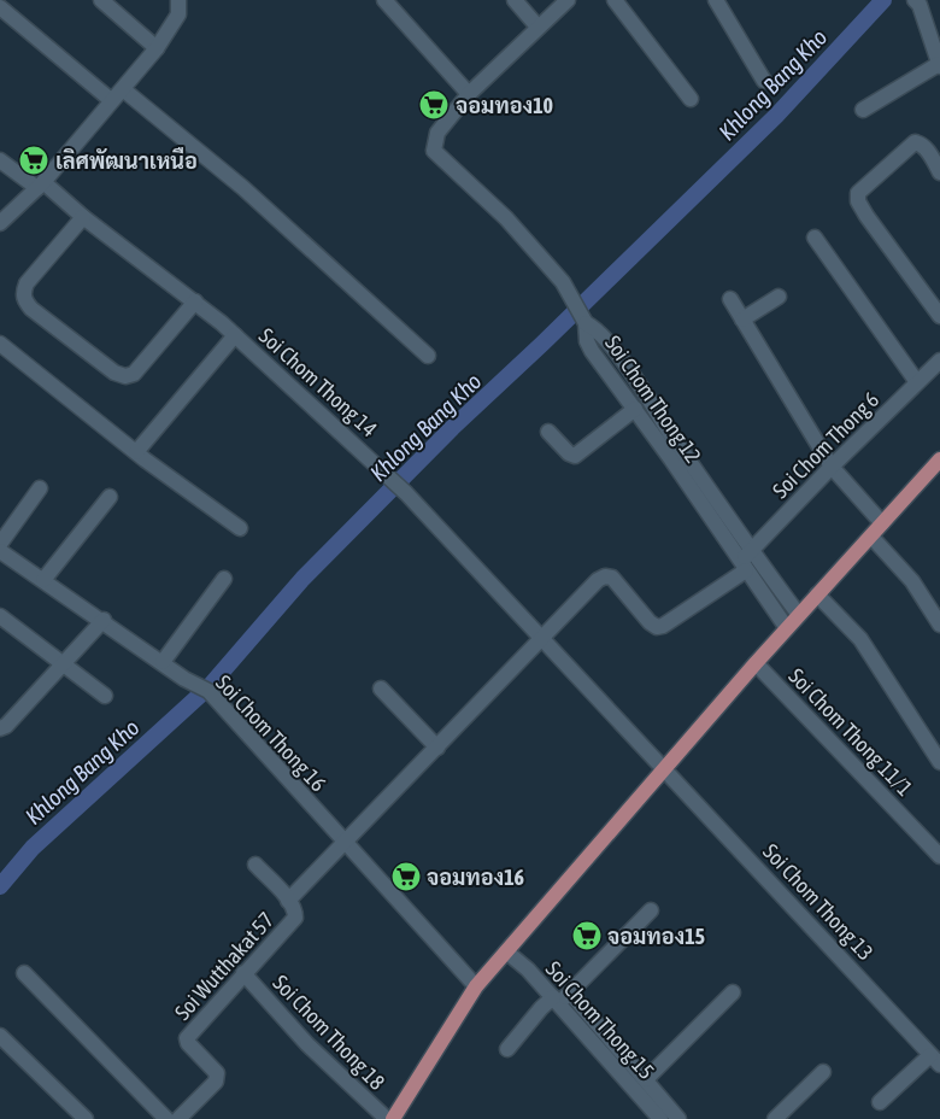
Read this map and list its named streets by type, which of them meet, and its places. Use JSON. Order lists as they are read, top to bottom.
{
  "streets": {
    "street": [
      "Soi Chom Thong 14",
      "Soi Chom Thong 12",
      "Soi Chom Thong 6",
      "Soi Chom Thong 11/1",
      "Soi Chom Thong 16",
      "Soi Chom Thong 13",
      "Soi Wutthakat 57",
      "Soi Chom Thong 15",
      "Soi Chom Thong 18"
    ]
  },
  "crossings": [
    ["Soi Chom Thong 14", "Soi Chom Thong 6"],
    ["Soi Chom Thong 14", "Soi Chom Thong 13"],
    ["Soi Chom Thong 12", "Soi Chom Thong 6"],
    ["Soi Wutthakat 57", "Soi Chom Thong 18"]
  ],
  "water": ["Khlong Bang Kho"],
  "places": {
    "supermarket": [
      "จอมทอง10",
      "เลิศพัฒนาเหนือ",
      "จอมทอง16",
      "จอมทอง15"
    ]
  }
}
